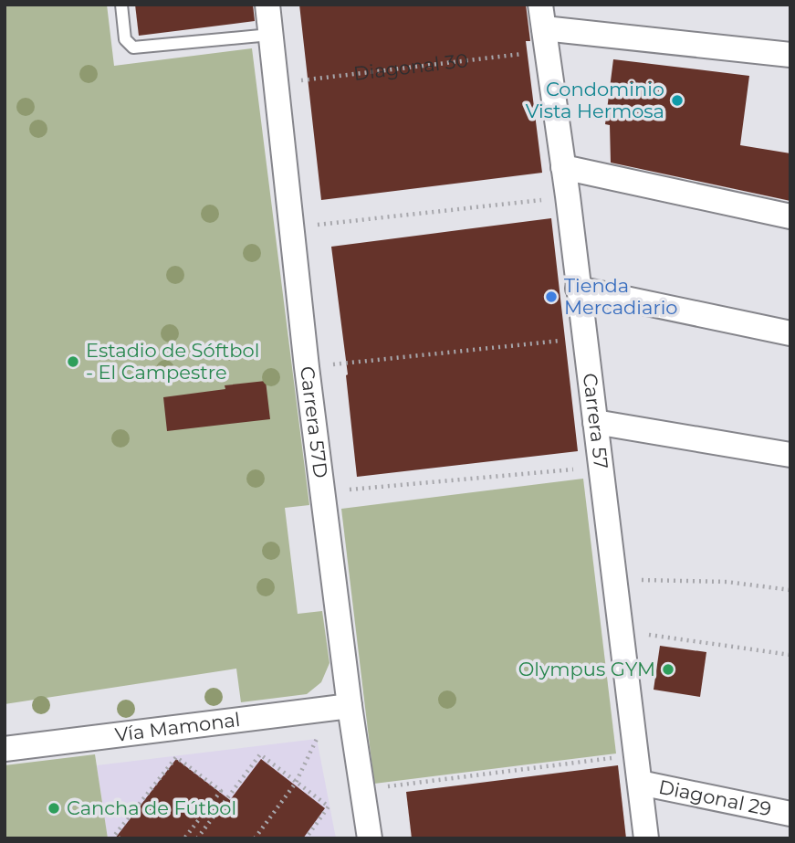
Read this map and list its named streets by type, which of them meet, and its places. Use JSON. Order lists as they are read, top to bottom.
{
  "streets": {
    "street": [
      "Carrera 57",
      "Carrera 57D",
      "Vía Mamonal",
      "Diagonal 29"
    ],
    "path": ["Diagonal 30"]
  },
  "crossings": [
    ["Diagonal 30", "Carrera 57"],
    ["Diagonal 30", "Carrera 57D"],
    ["Carrera 57", "Diagonal 29"],
    ["Carrera 57D", "Vía Mamonal"]
  ],
  "places": [
    "Condominio Vista Hermosa",
    "Tienda Mercadiario",
    "Estadio de Sóftbol - El Campestre",
    "Olympus GYM",
    "Cancha de Fútbol"
  ]
}
